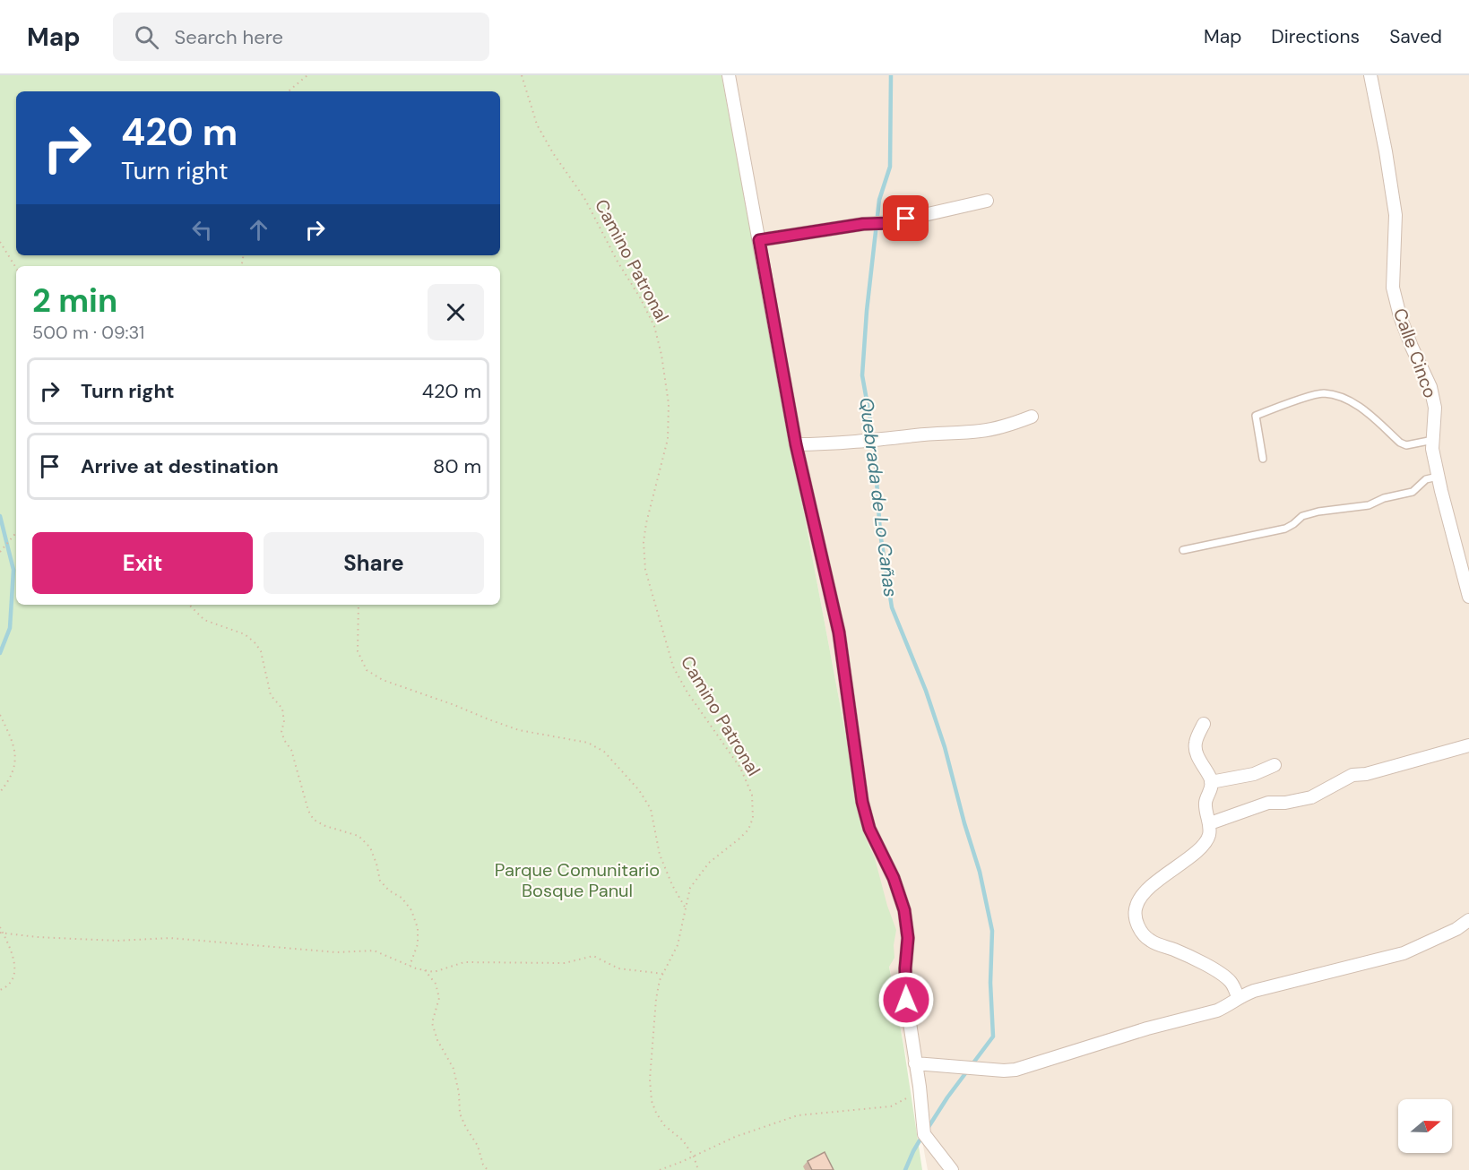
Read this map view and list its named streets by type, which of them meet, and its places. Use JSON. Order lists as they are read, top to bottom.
{
  "streets": {
    "street": ["Calle Cinco"],
    "path": ["Camino Patronal"]
  },
  "water": ["Quebrada de Lo Cañas"],
  "parks": ["Parque Comunitario Bosque Panul"],
  "north": "right",
  "page": {
    "header": "Map",
    "search": "Search here",
    "nav": ["Map", "Directions", "Saved"],
    "turn": ["420 m", "Turn right"],
    "heading": ["2 min", "500 m · 09:31"],
    "list": [
      {
        "name": "Turn right",
        "value": "420 m"
      },
      {
        "name": "Arrive at destination",
        "value": "80 m"
      }
    ],
    "buttons": ["Exit", "Share"]
  }
}
